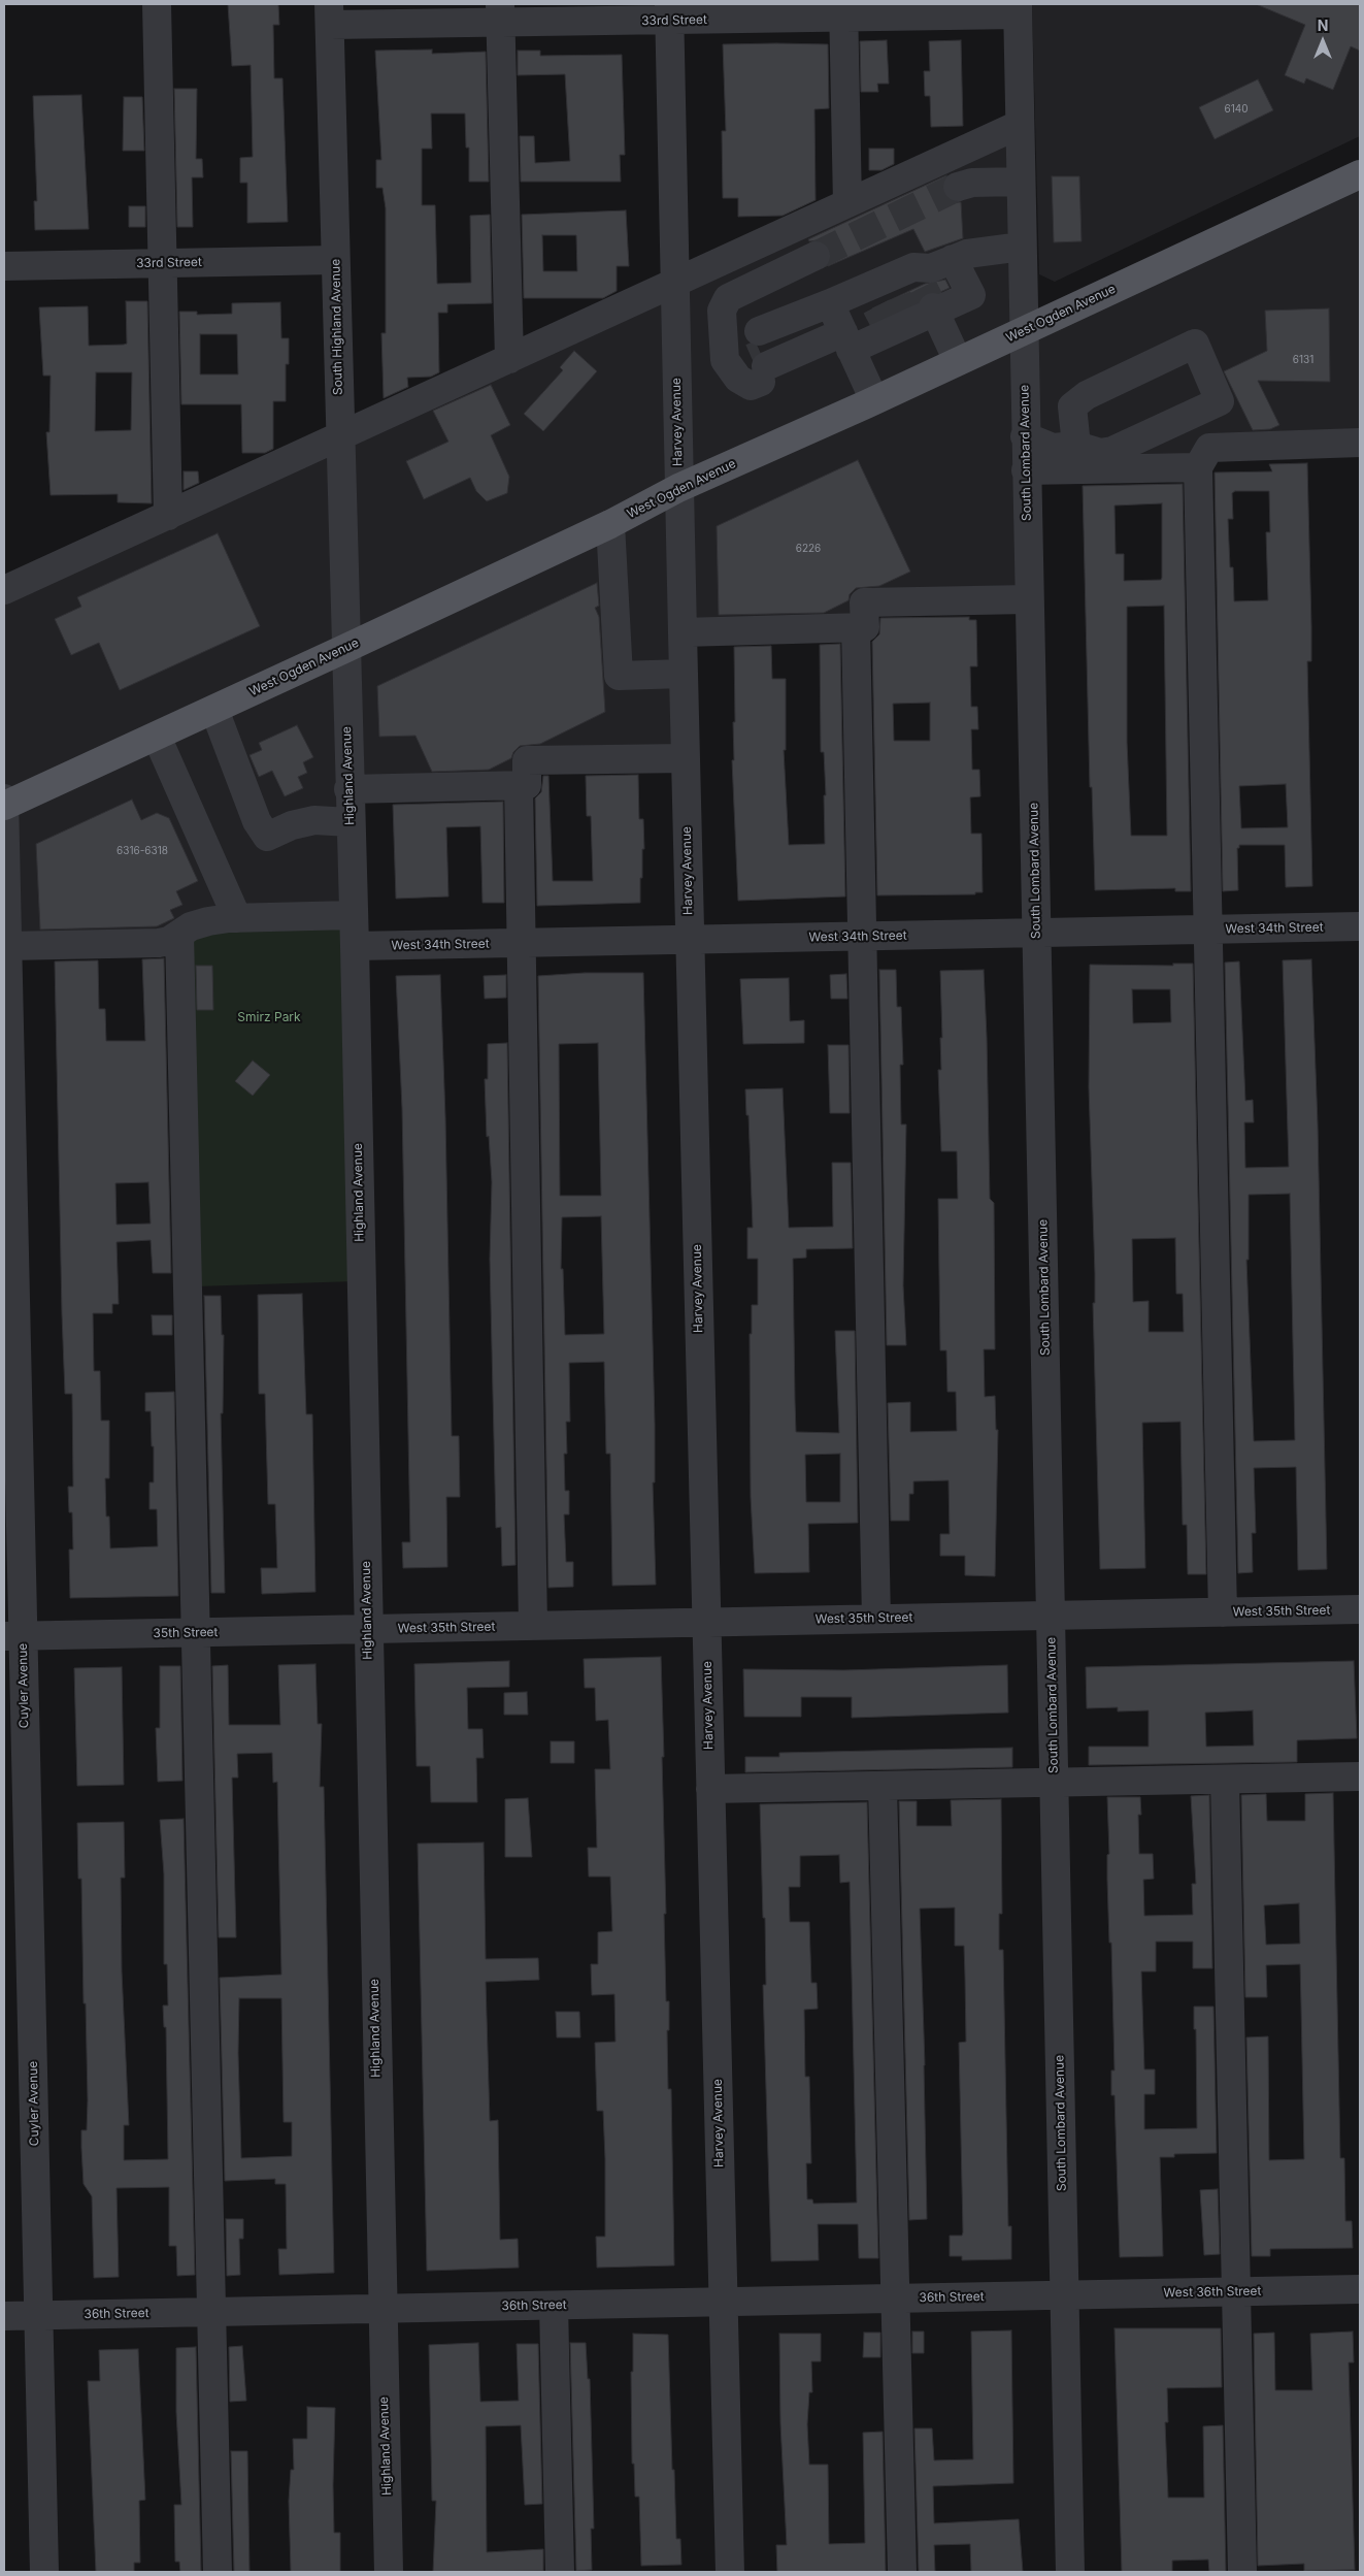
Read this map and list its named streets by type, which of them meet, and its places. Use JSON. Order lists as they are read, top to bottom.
{
  "streets": {
    "main road": ["West Ogden Avenue"],
    "street": [
      "33rd Street",
      "South Highland Avenue",
      "Harvey Avenue",
      "South Lombard Avenue",
      "Highland Avenue",
      "West 34th Street",
      "West 35th Street",
      "35th Street",
      "Cuyler Avenue",
      "West 36th Street",
      "36th Street"
    ]
  },
  "crossings": [
    ["33rd Street", "South Highland Avenue"],
    ["33rd Street", "Harvey Avenue"],
    ["33rd Street", "South Lombard Avenue"],
    ["West Ogden Avenue", "South Highland Avenue"],
    ["West Ogden Avenue", "Harvey Avenue"],
    ["West Ogden Avenue", "South Lombard Avenue"],
    ["West Ogden Avenue", "Highland Avenue"],
    ["West Ogden Avenue", "Cuyler Avenue"],
    ["South Highland Avenue", "Highland Avenue"],
    ["Harvey Avenue", "West 34th Street"],
    ["Harvey Avenue", "West 35th Street"],
    ["Harvey Avenue", "36th Street"],
    ["South Lombard Avenue", "West 34th Street"],
    ["South Lombard Avenue", "West 35th Street"],
    ["South Lombard Avenue", "West 36th Street"],
    ["South Lombard Avenue", "36th Street"],
    ["Highland Avenue", "West 34th Street"],
    ["Highland Avenue", "West 35th Street"],
    ["Highland Avenue", "35th Street"],
    ["Highland Avenue", "36th Street"],
    ["West 35th Street", "35th Street"],
    ["35th Street", "Cuyler Avenue"],
    ["Cuyler Avenue", "36th Street"],
    ["West 36th Street", "36th Street"]
  ],
  "parks": ["Smirz Park"],
  "house_numbers": [
    "6140",
    "6131",
    "6226",
    "6316-6318"
  ],
  "north": "top"
}
